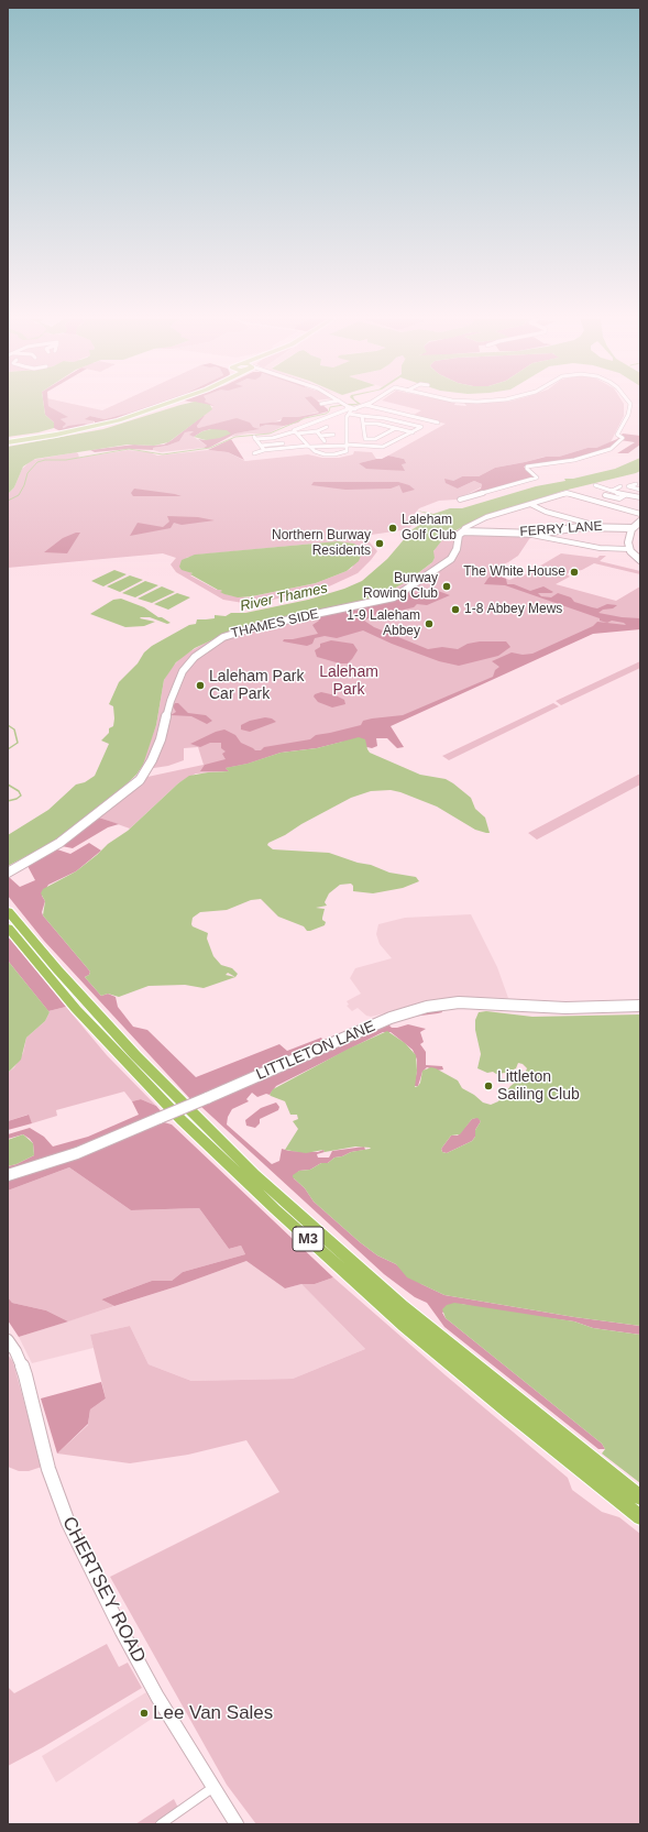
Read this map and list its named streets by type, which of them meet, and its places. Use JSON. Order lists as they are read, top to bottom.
{
  "streets": {
    "highway": ["M3"],
    "street": [
      "FERRY LANE",
      "THAMES SIDE",
      "LITTLETON LANE",
      "CHERTSEY ROAD"
    ]
  },
  "crossings": [
    ["FERRY LANE", "THAMES SIDE"]
  ],
  "water": ["River Thames"],
  "parks": ["Laleham Park"],
  "places": [
    "Laleham Golf Club",
    "Northern Burway Residents",
    "The White House",
    "Burway Rowing Club",
    "1-8 Abbey Mews",
    "1-9 Laleham Abbey",
    "Laleham Park Car Park",
    "Littleton Sailing Club",
    "Lee Van Sales"
  ]
}
